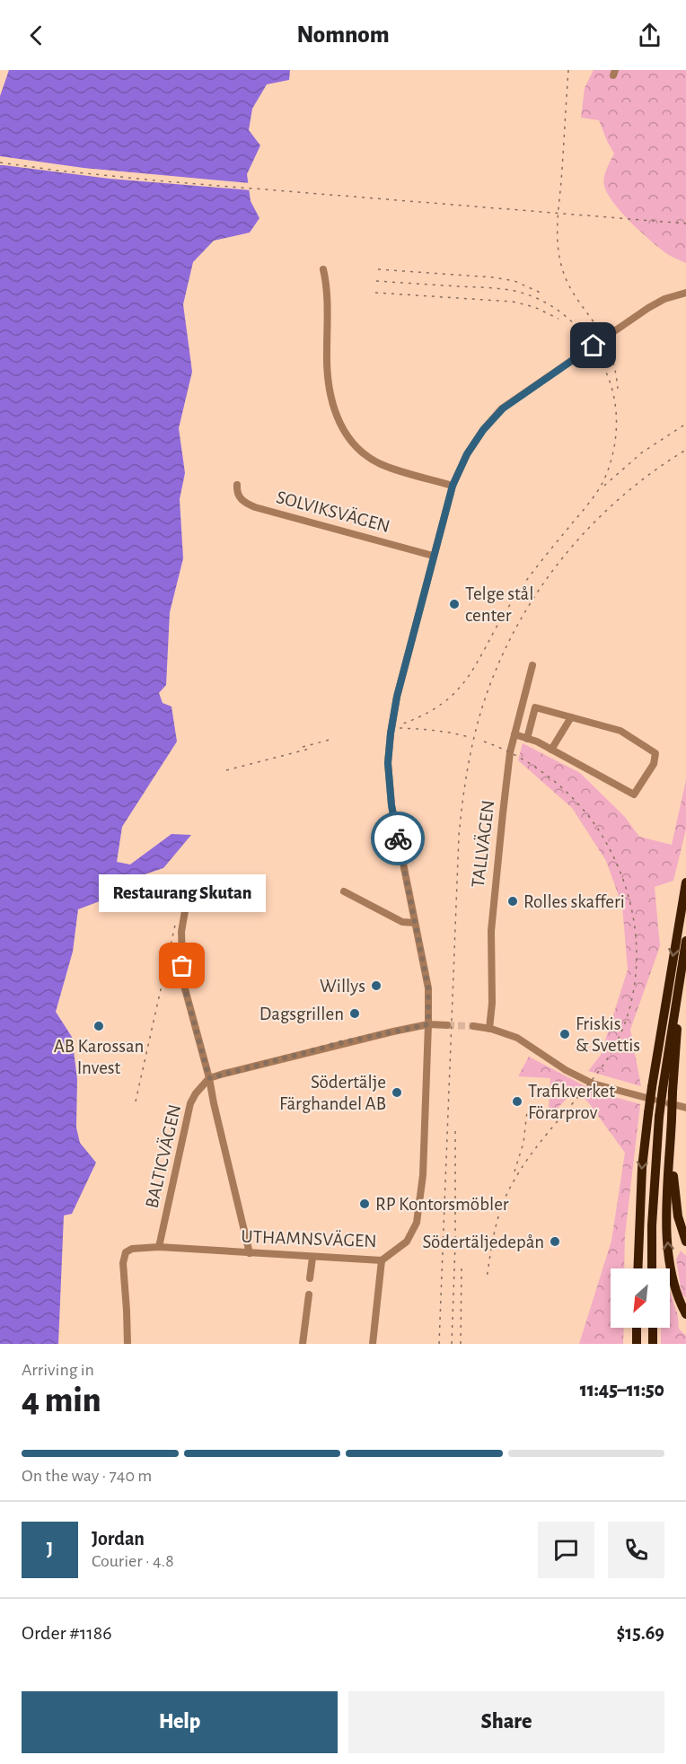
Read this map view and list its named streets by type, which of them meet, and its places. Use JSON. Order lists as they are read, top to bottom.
{
  "streets": {
    "street": [
      "SOLVIKSVÄGEN",
      "TALLVÄGEN",
      "BALTICVÄGEN",
      "UTHAMNSVÄGEN"
    ]
  },
  "crossings": [
    ["SOLVIKSVÄGEN", "UTHAMNSVÄGEN"],
    ["BALTICVÄGEN", "UTHAMNSVÄGEN"]
  ],
  "places": [
    "Telge stål center",
    "Rolles skafferi",
    "Restaurang Skutan",
    "Willys",
    "Dagsgrillen",
    "AB Karossan Invest",
    "Friskis & Svettis",
    "Södertälje Färghandel AB",
    "Trafikverket Förarprov",
    "RP Kontorsmöbler",
    "Södertäljedepån"
  ],
  "north": "bottom left",
  "page": {
    "header": "Nomnom",
    "bubble": "Restaurang Skutan",
    "heading": ["4 min", "Arriving in", "11:45–11:50"],
    "panel": [
      "Jordan",
      "Courier · 4.8",
      "Order #1186",
      "$15.69"
    ],
    "bar": "On the way · 740 m",
    "round": "J",
    "buttons": ["Help", "Share"]
  }
}
